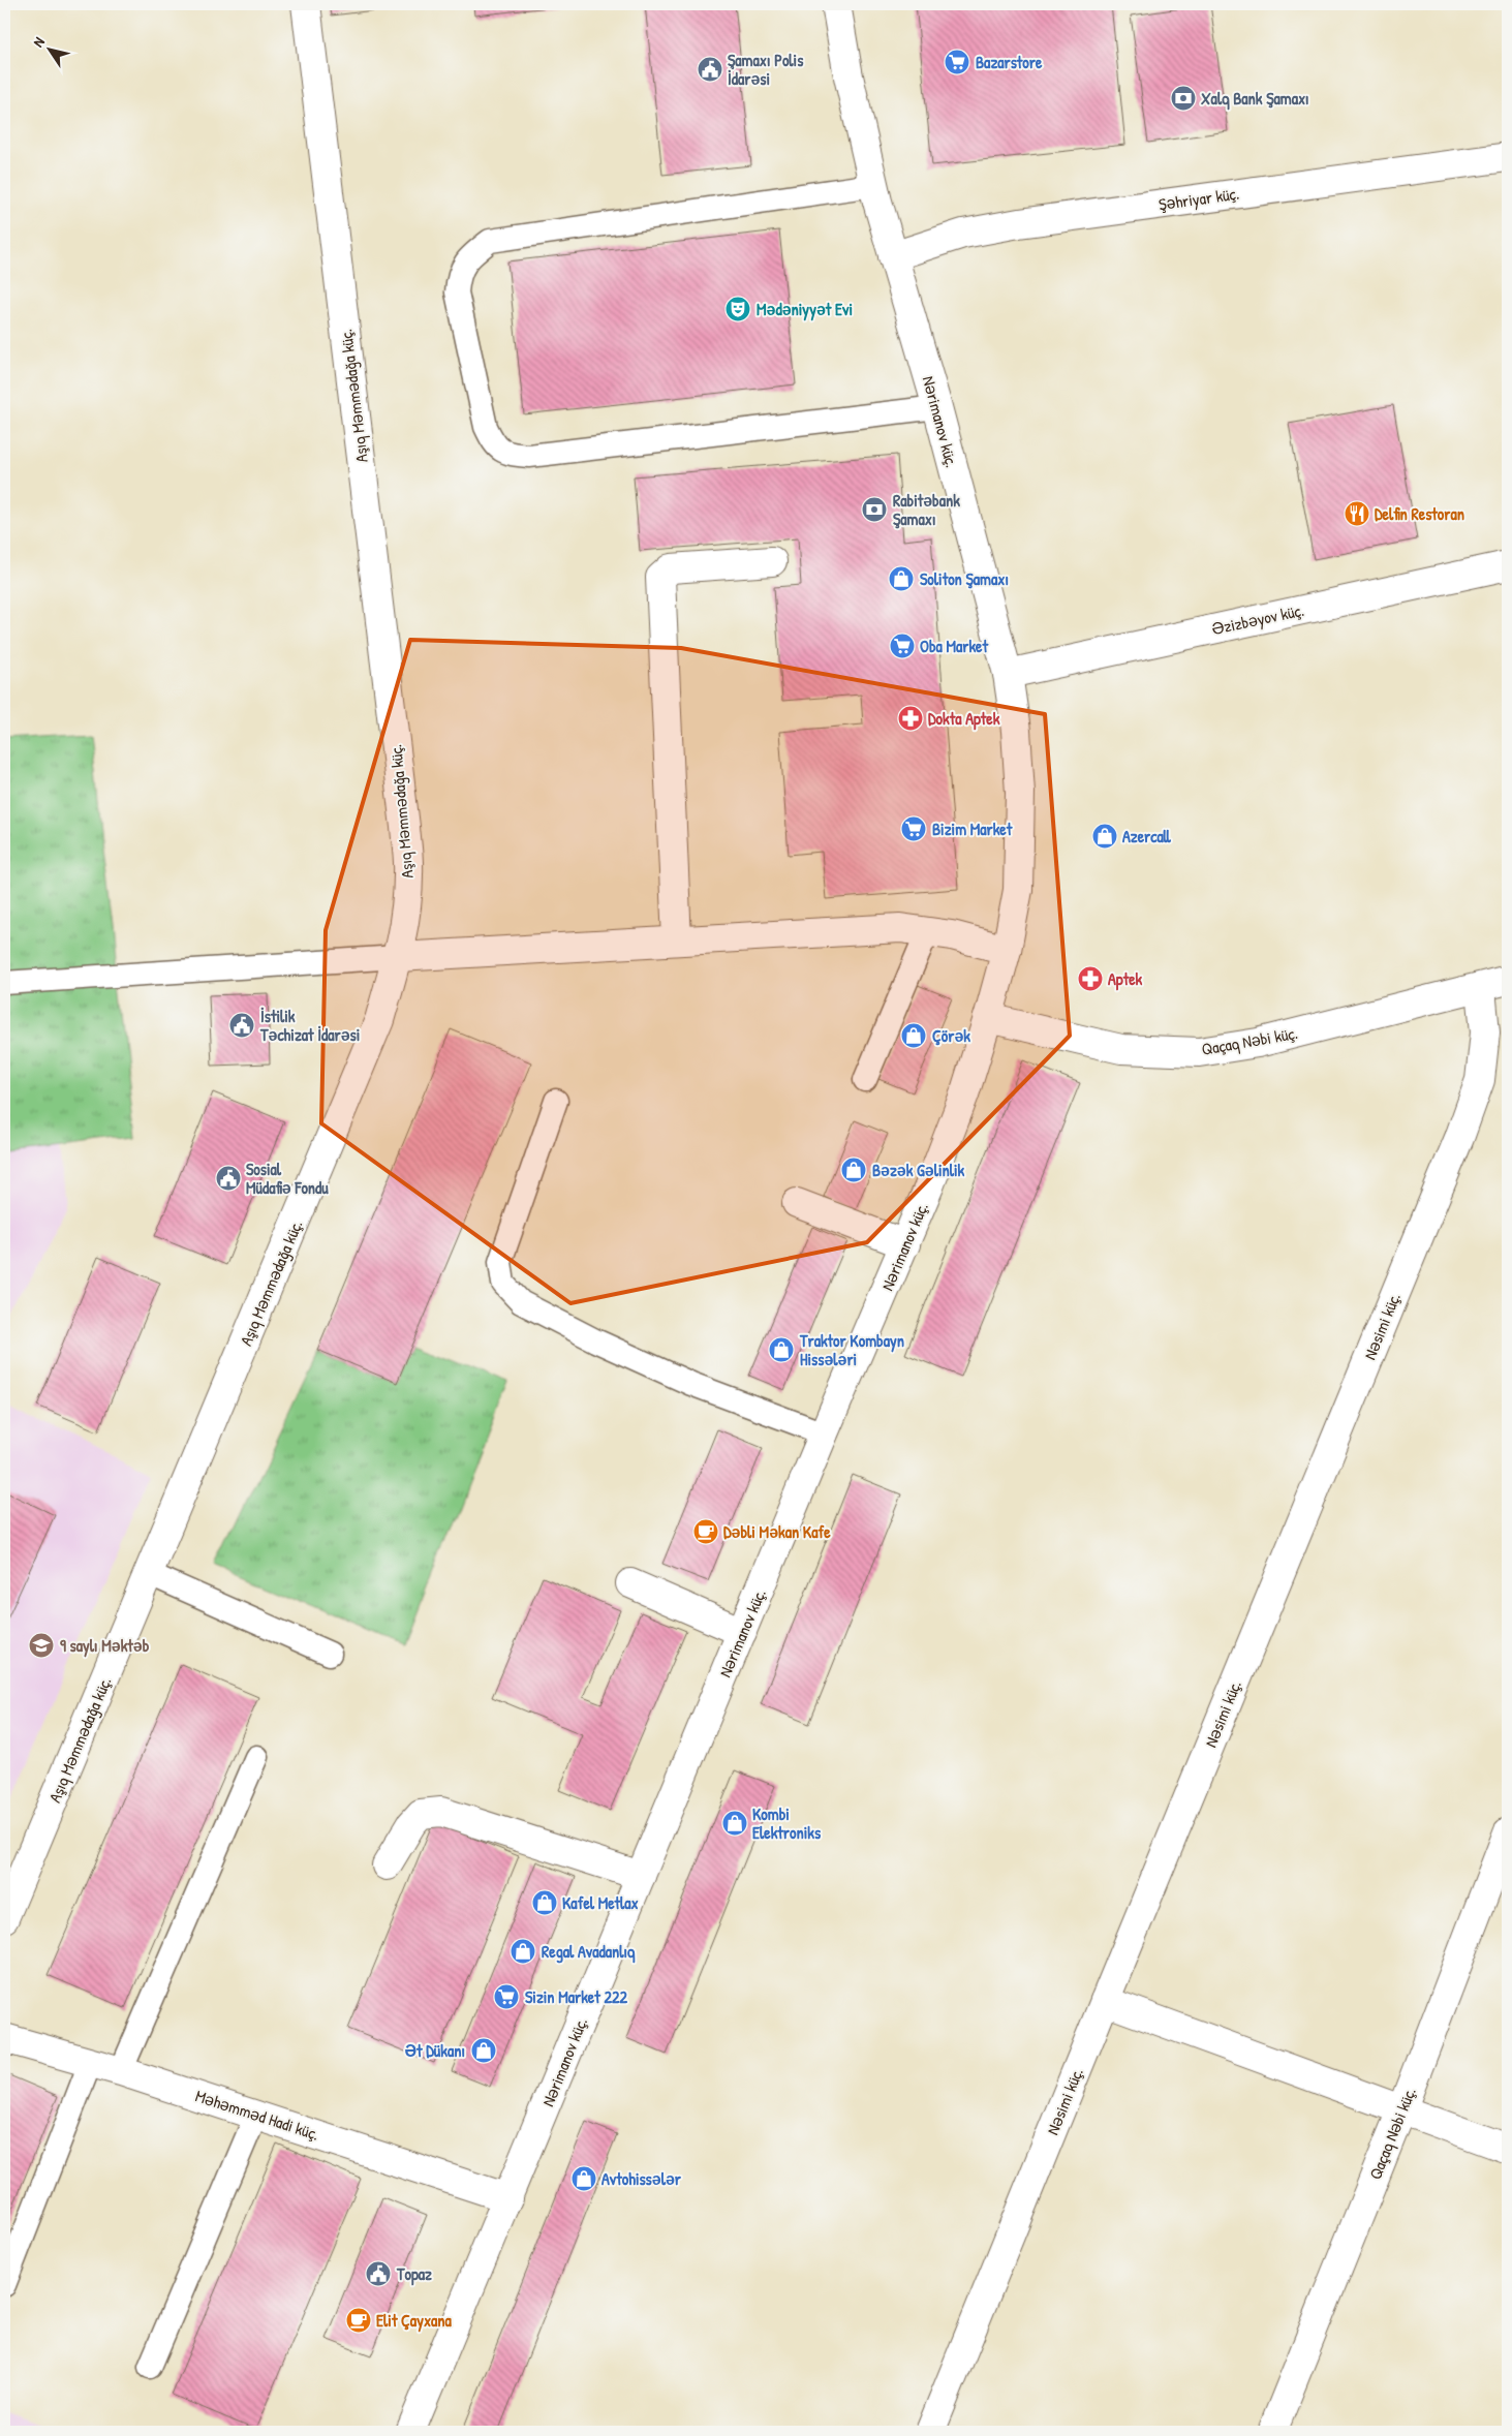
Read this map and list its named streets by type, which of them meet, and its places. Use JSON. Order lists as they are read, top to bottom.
{
  "streets": {
    "street": [
      "Şəhriyar küç.",
      "Aşıq Məmmədağa küç.",
      "Nərimanov küç.",
      "Əzizbəyov küç.",
      "Qaçaq Nəbi küç.",
      "Nəsimi küç.",
      "Məhəmməd Hadi küç."
    ]
  },
  "crossings": [
    ["Şəhriyar küç.", "Nərimanov küç."],
    ["Nərimanov küç.", "Əzizbəyov küç."],
    ["Nərimanov küç.", "Qaçaq Nəbi küç."],
    ["Nərimanov küç.", "Məhəmməd Hadi küç."],
    ["Qaçaq Nəbi küç.", "Nəsimi küç."]
  ],
  "places": {
    "supermarket": [
      "Bazarstore",
      "Oba Market",
      "Bizim Market",
      "Sizin Market 222"
    ],
    "public building": [
      "Şamaxı Polis İdarəsi",
      "İstilik Təchizat İdarəsi",
      "Sosial Müdafiə Fondu",
      "Topaz"
    ],
    "bank": ["Xalq Bank Şamaxı", "Rabitəbank Şamaxı"],
    "theatre": ["Mədəniyyət Evi"],
    "restaurant": ["Delfin Restoran"],
    "shop": [
      "Soliton Şamaxı",
      "Azercall",
      "Çörək",
      "Bəzək Gəlinlik",
      "Traktor Kombayn Hissələri",
      "Kombi Elektroniks",
      "Kafel Metlax",
      "Regal Avadanlıq",
      "Ət Dükanı",
      "Avtohissələr"
    ],
    "pharmacy": ["Dokta Aptek", "Aptek"],
    "cafe": ["Dəbli Məkan Kafe", "Elit Çayxana"],
    "school or university": ["9 saylı Məktəb"]
  },
  "north": "top left"
}
